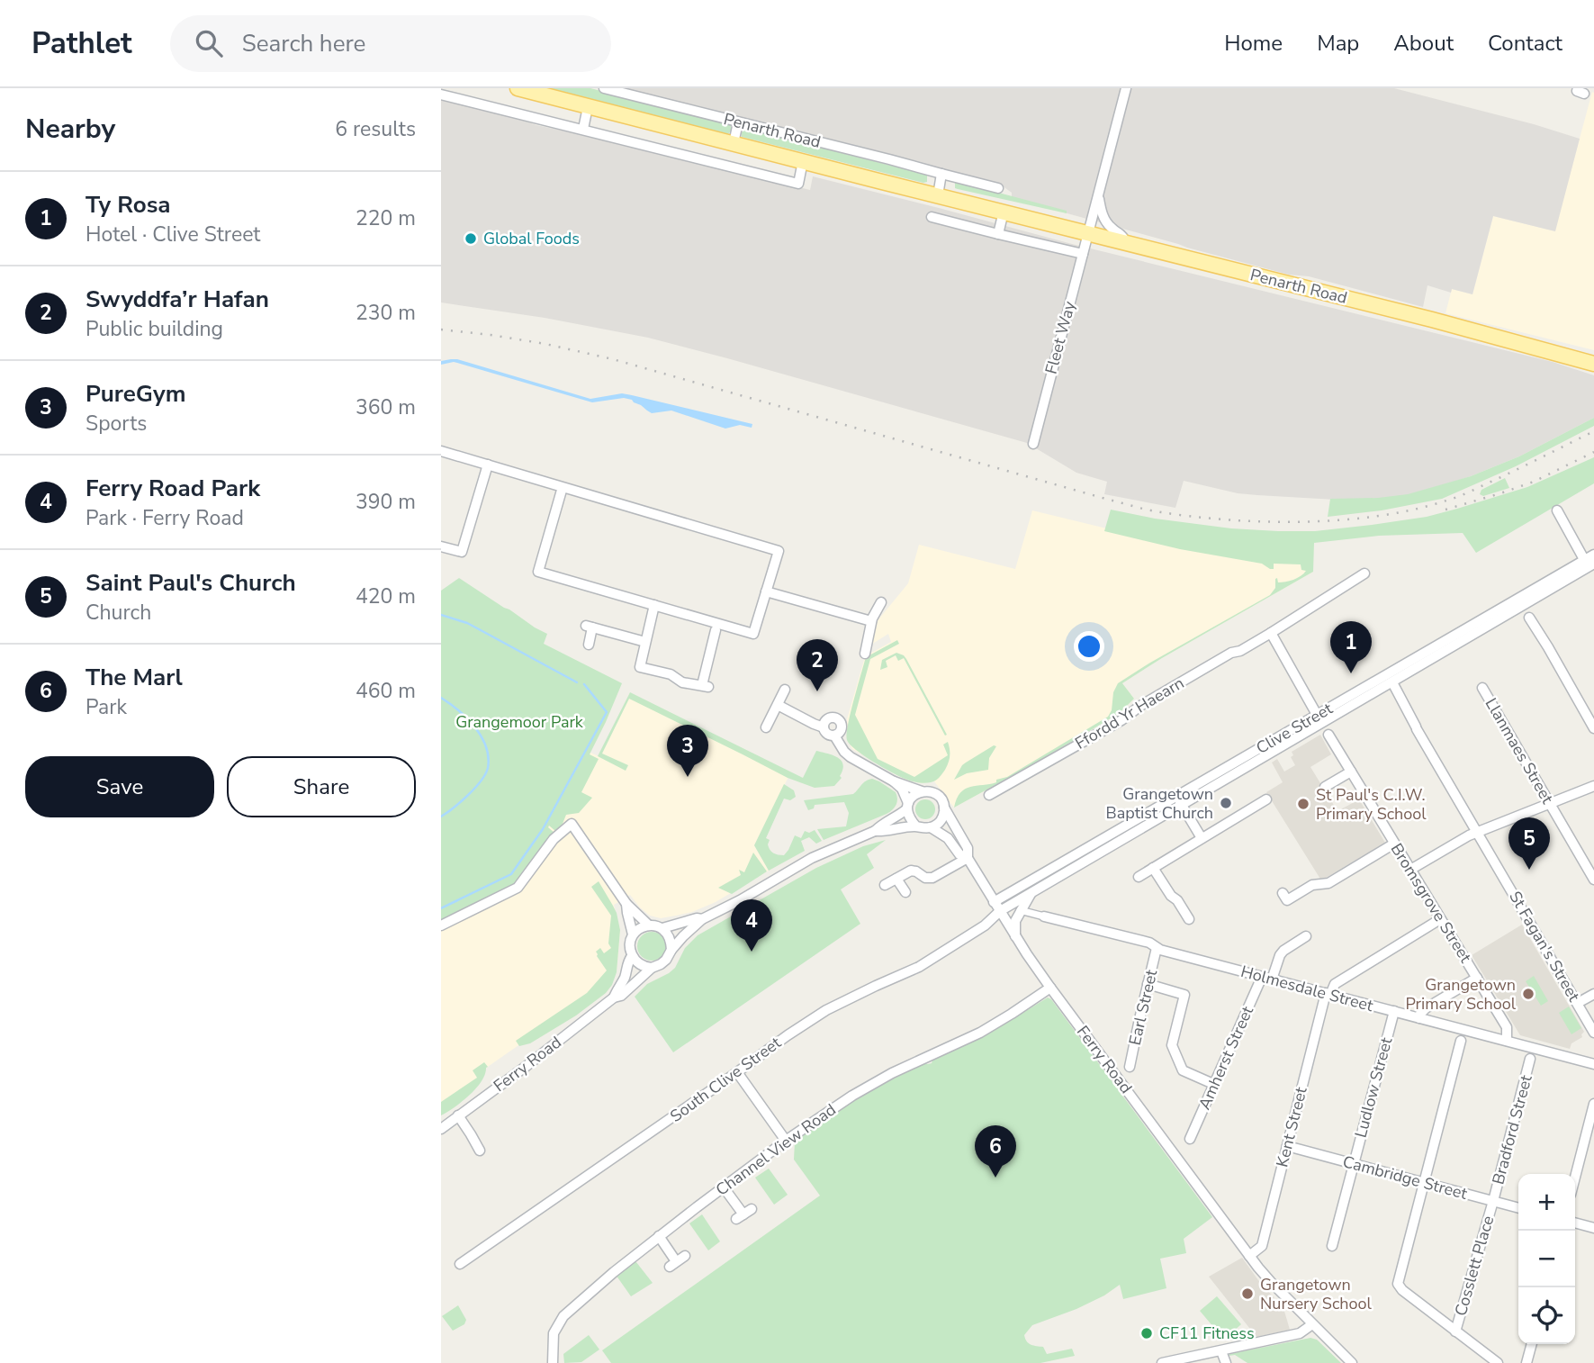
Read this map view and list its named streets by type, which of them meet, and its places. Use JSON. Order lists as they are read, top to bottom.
{
  "streets": {
    "main road": ["Penarth Road"],
    "street": [
      "Fleet Way",
      "Ffordd Yr Haearn",
      "Clive Street",
      "Llanmaes Street",
      "Bromsgrove Street",
      "St Fagan's Street",
      "Holmesdale Street",
      "Earl Street",
      "Amherst Street",
      "Ferry Road",
      "South Clive Street",
      "Ludlow Street",
      "Kent Street",
      "Bradford Street",
      "Channel View Road",
      "Cambridge Street",
      "Cosslett Place"
    ]
  },
  "crossings": [
    ["Penarth Road", "Fleet Way"],
    ["Clive Street", "St Fagan's Street"],
    ["Clive Street", "Holmesdale Street"],
    ["Clive Street", "Ferry Road"],
    ["Clive Street", "South Clive Street"],
    ["Bromsgrove Street", "Holmesdale Street"],
    ["Holmesdale Street", "Earl Street"],
    ["Holmesdale Street", "Amherst Street"],
    ["Holmesdale Street", "Ludlow Street"],
    ["Holmesdale Street", "Kent Street"],
    ["Ferry Road", "South Clive Street"],
    ["Ferry Road", "Kent Street"],
    ["Ferry Road", "Channel View Road"],
    ["Ludlow Street", "Cambridge Street"],
    ["Kent Street", "Cambridge Street"],
    ["Bradford Street", "Cambridge Street"],
    ["Bradford Street", "Cosslett Place"],
    ["Cambridge Street", "Cosslett Place"]
  ],
  "parks": ["Grangemoor Park"],
  "places": [
    "Global Foods",
    "Grangetown Baptist Church",
    "St Paul's C.I.W. Primary School",
    "Grangetown Primary School",
    "Grangetown Nursery School",
    "CF11 Fitness"
  ],
  "page": {
    "header": "Pathlet",
    "search": "Search here",
    "nav": [
      "Home",
      "Map",
      "About",
      "Contact"
    ],
    "heading": ["Nearby", "6 results"],
    "list": [
      {
        "mark": "1",
        "name": "Ty Rosa",
        "note": "Hotel · Clive Street",
        "value": "220 m"
      },
      {
        "mark": "2",
        "name": "Swyddfa’r Hafan",
        "note": "Public building",
        "value": "230 m"
      },
      {
        "mark": "3",
        "name": "PureGym",
        "note": "Sports",
        "value": "360 m"
      },
      {
        "mark": "4",
        "name": "Ferry Road Park",
        "note": "Park · Ferry Road",
        "value": "390 m"
      },
      {
        "mark": "5",
        "name": "Saint Paul's Church",
        "note": "Church",
        "value": "420 m"
      },
      {
        "mark": "6",
        "name": "The Marl",
        "note": "Park",
        "value": "460 m"
      }
    ],
    "pins": [
      "1",
      "2",
      "3",
      "5",
      "4",
      "6"
    ],
    "buttons": ["Save", "Share"],
    "map_buttons": ["+", "−"]
  }
}
